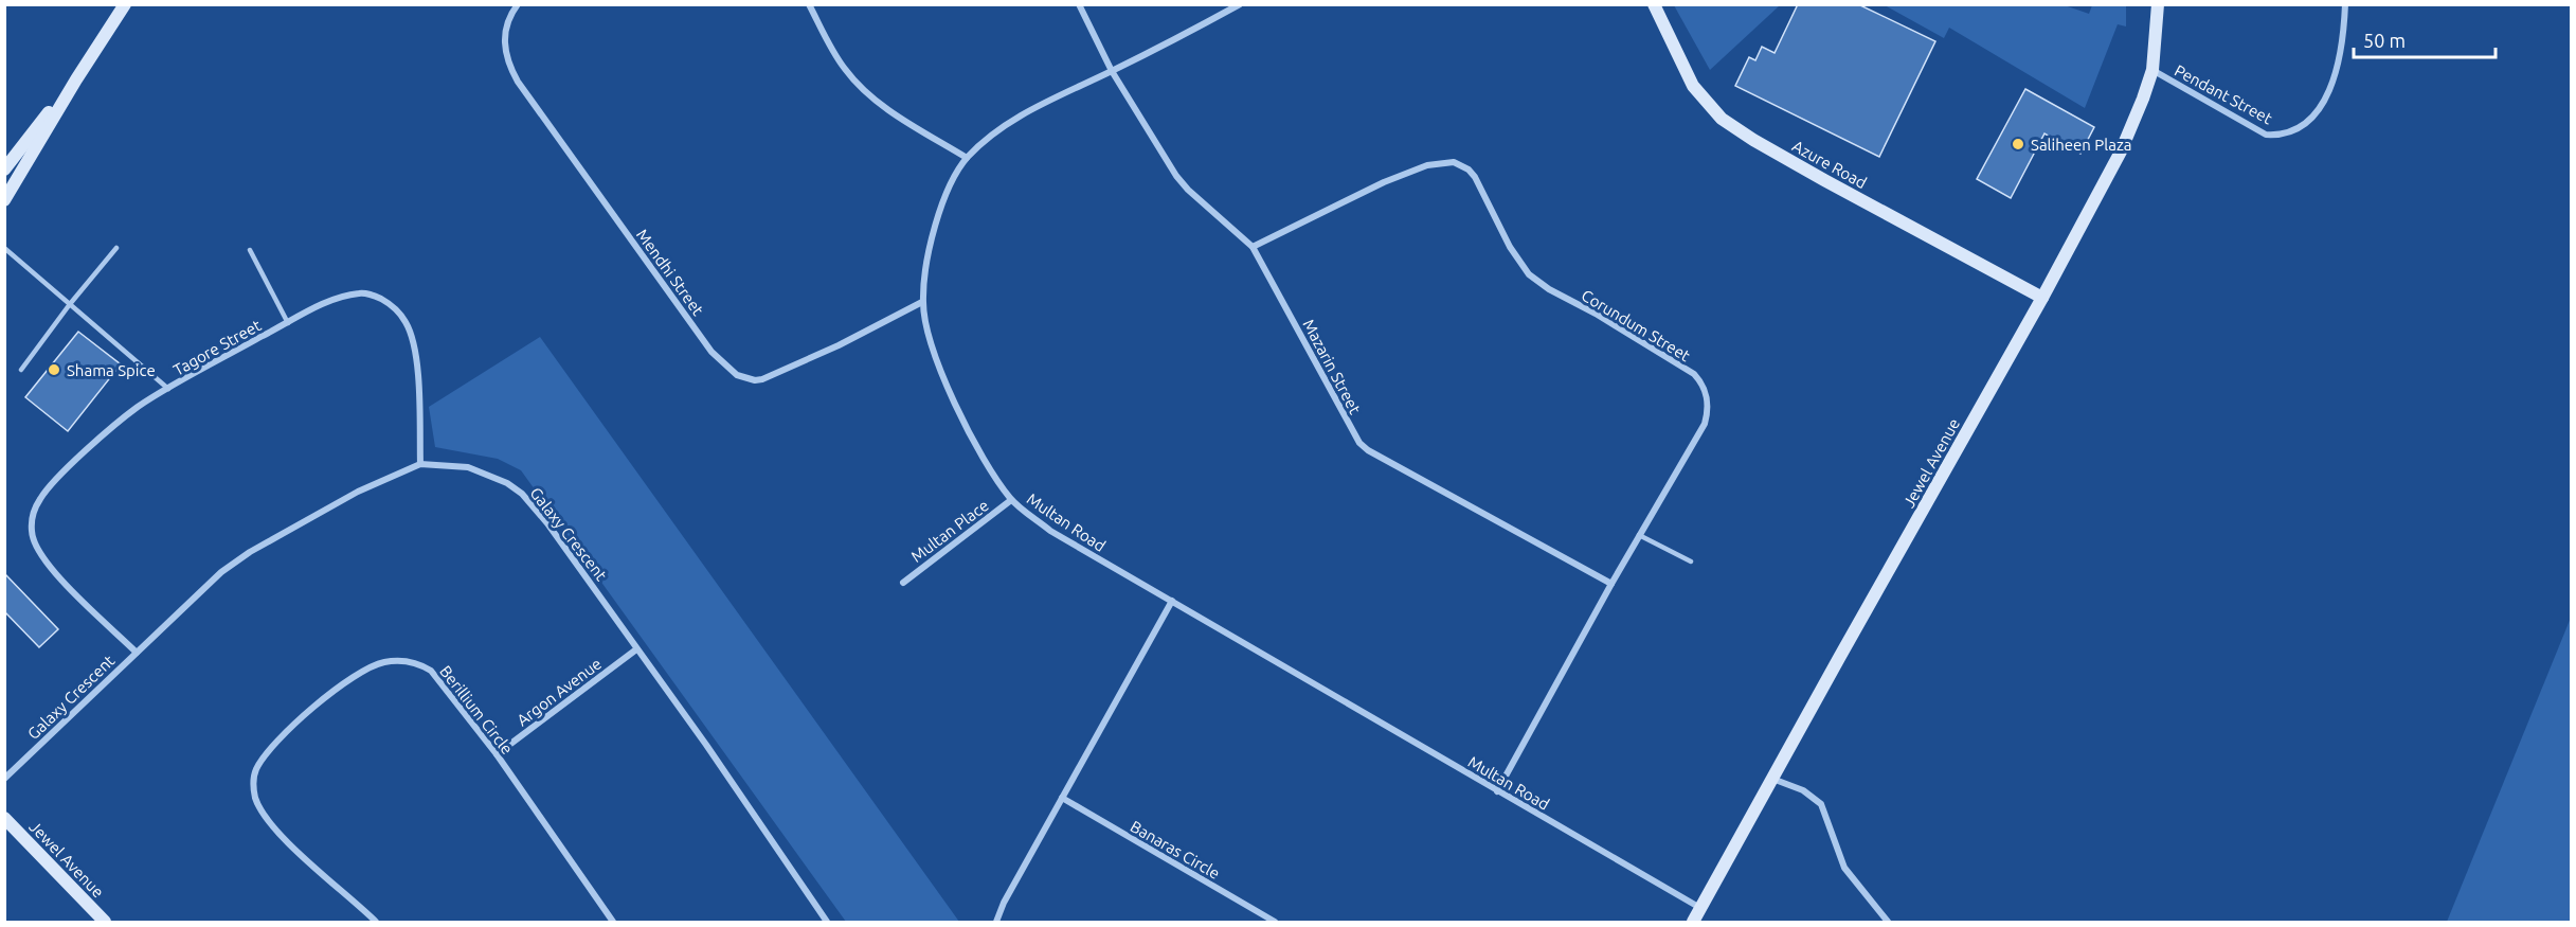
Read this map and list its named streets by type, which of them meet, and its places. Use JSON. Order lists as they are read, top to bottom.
{
  "streets": {
    "street": [
      "Pendant Street",
      "Azure Road",
      "Mendhi Street",
      "Corundum Street",
      "Tagore Street",
      "Mazarin Street",
      "Jewel Avenue",
      "Multan Road",
      "Multan Place",
      "Galaxy Crescent",
      "Argon Avenue",
      "Berillium Circle",
      "Banaras Circle"
    ]
  },
  "crossings": [
    ["Pendant Street", "Jewel Avenue"],
    ["Azure Road", "Jewel Avenue"],
    ["Mendhi Street", "Multan Road"],
    ["Corundum Street", "Mazarin Street"],
    ["Corundum Street", "Multan Road"],
    ["Tagore Street", "Galaxy Crescent"],
    ["Mazarin Street", "Multan Road"],
    ["Jewel Avenue", "Multan Road"],
    ["Multan Road", "Multan Place"],
    ["Galaxy Crescent", "Argon Avenue"],
    ["Argon Avenue", "Berillium Circle"]
  ],
  "places": ["Saliheen Plaza", "Shama Spice"],
  "scale_bar": "50 m"
}
